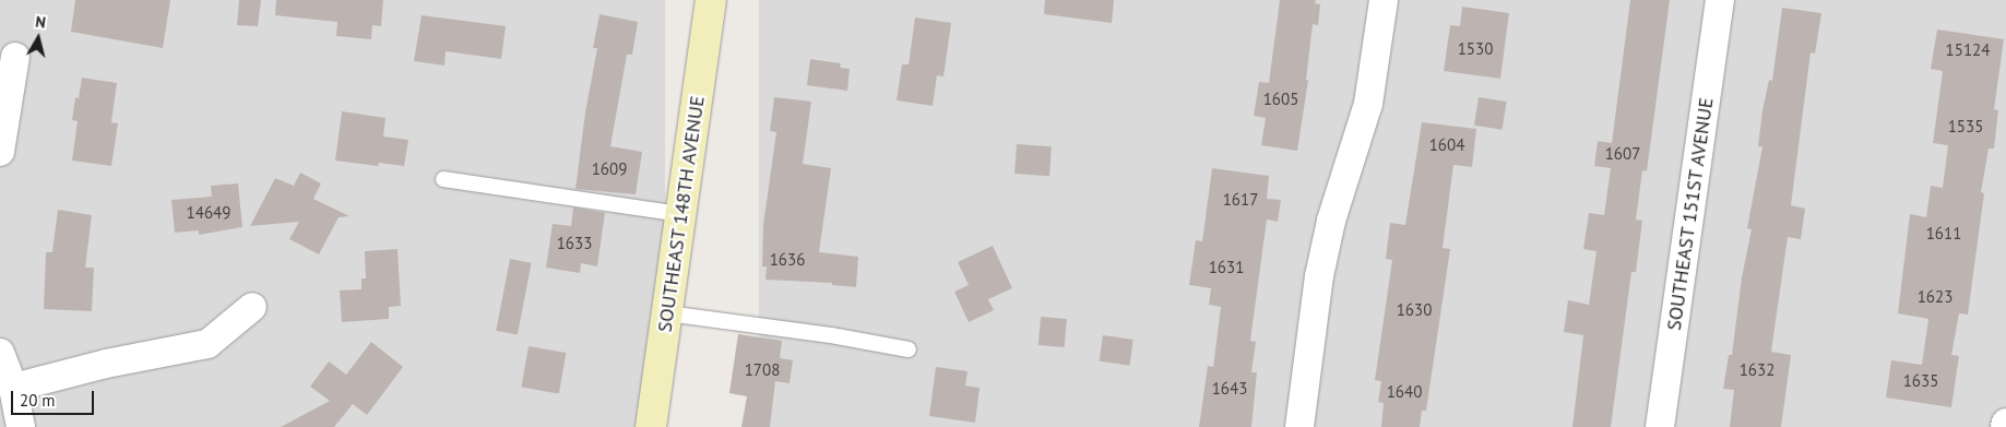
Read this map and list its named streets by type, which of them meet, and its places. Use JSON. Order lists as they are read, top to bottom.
{
  "streets": {
    "main road": ["SOUTHEAST 148TH AVENUE"],
    "street": ["SOUTHEAST 151ST AVENUE"]
  },
  "house_numbers": [
    "1530",
    "15124",
    "1605",
    "1535",
    "1604",
    "1607",
    "1609",
    "1617",
    "14649",
    "1611",
    "1633",
    "1636",
    "1631",
    "1623",
    "1630",
    "1708",
    "1632",
    "1635",
    "1643",
    "1640"
  ],
  "scale_bar": "20 m",
  "north": "top"
}
